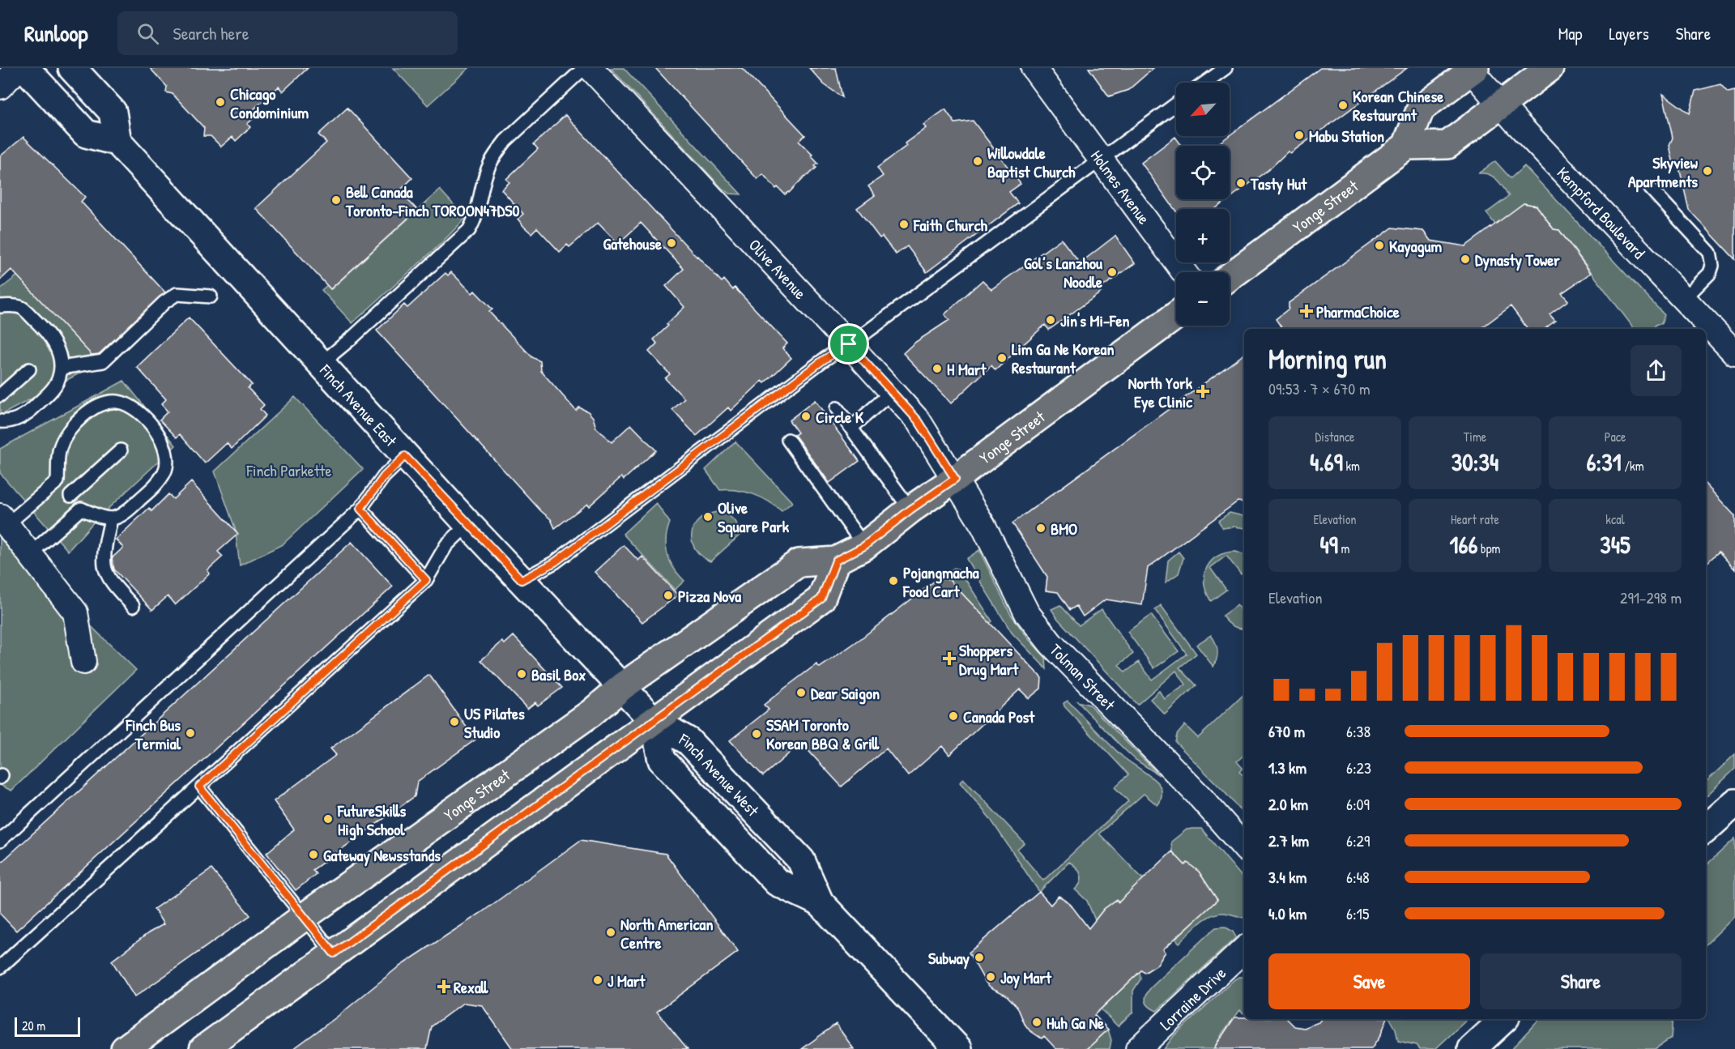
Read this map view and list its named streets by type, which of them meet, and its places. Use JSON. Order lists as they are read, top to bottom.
{
  "streets": {
    "main road": ["Yonge Street", "Finch Avenue East", "Finch Avenue West"],
    "street": [
      "Holmes Avenue",
      "Kempford Boulevard",
      "Olive Avenue",
      "Tolman Street",
      "Lorraine Drive"
    ]
  },
  "crossings": [
    ["Yonge Street", "Olive Avenue"],
    ["Yonge Street", "Finch Avenue East"],
    ["Yonge Street", "Tolman Street"],
    ["Yonge Street", "Finch Avenue West"],
    ["Olive Avenue", "Tolman Street"],
    ["Finch Avenue East", "Finch Avenue West"]
  ],
  "parks": ["Finch Parkette"],
  "places": {
    "other": [
      "Chicago Condominium",
      "Korean Chinese Restaurant",
      "Mabu Station",
      "Willowdale Baptist Church",
      "Skyview Apartments",
      "Tasty Hut",
      "Bell Canada Toronto-Finch TOROON47DS0",
      "Faith Church",
      "Gatehouse",
      "Kayagum",
      "Dynasty Tower",
      "Gol’s Lanzhou Noodle",
      "Jin's Mi-Fen",
      "Lim Ga Ne Korean Restaurant",
      "H Mart",
      "Circle K",
      "Olive Square Park",
      "BMO",
      "Pojangmacha Food Cart",
      "Pizza Nova",
      "Basil Box",
      "Dear Saigon",
      "Canada Post",
      "US Pilates Studio",
      "Finch Bus Termial",
      "SSAM Toronto Korean BBQ & Grill",
      "FutureSkills High School",
      "Gateway Newsstands",
      "North American Centre",
      "Subway",
      "Joy Mart",
      "J Mart",
      "Huh Ga Ne"
    ],
    "health": [
      "PharmaChoice",
      "North York Eye Clinic",
      "Shoppers Drug Mart",
      "Rexall"
    ]
  },
  "scale_bar": "20 m",
  "north": "bottom left",
  "page": {
    "header": "Runloop",
    "search": "Search here",
    "nav": ["Map", "Layers", "Share"],
    "map_buttons": ["+", "−"],
    "heading": ["Morning run", "09:53 · 7 × 670 m"],
    "stats": [
      ["Distance", "4.69 km"],
      ["Time", "30:34"],
      ["Pace", "6:31 /km"],
      ["Elevation", "49 m"],
      ["Heart rate", "166 bpm"],
      ["kcal", "345"]
    ],
    "chart": ["Elevation", "291–298 m"],
    "list": [
      {
        "name": "670 m",
        "note": "6:38"
      },
      {
        "name": "1.3 km",
        "note": "6:23"
      },
      {
        "name": "2.0 km",
        "note": "6:09"
      },
      {
        "name": "2.7 km",
        "note": "6:29"
      },
      {
        "name": "3.4 km",
        "note": "6:48"
      },
      {
        "name": "4.0 km",
        "note": "6:15"
      }
    ],
    "buttons": ["Save", "Share"],
    "scale": "20 m"
  }
}
